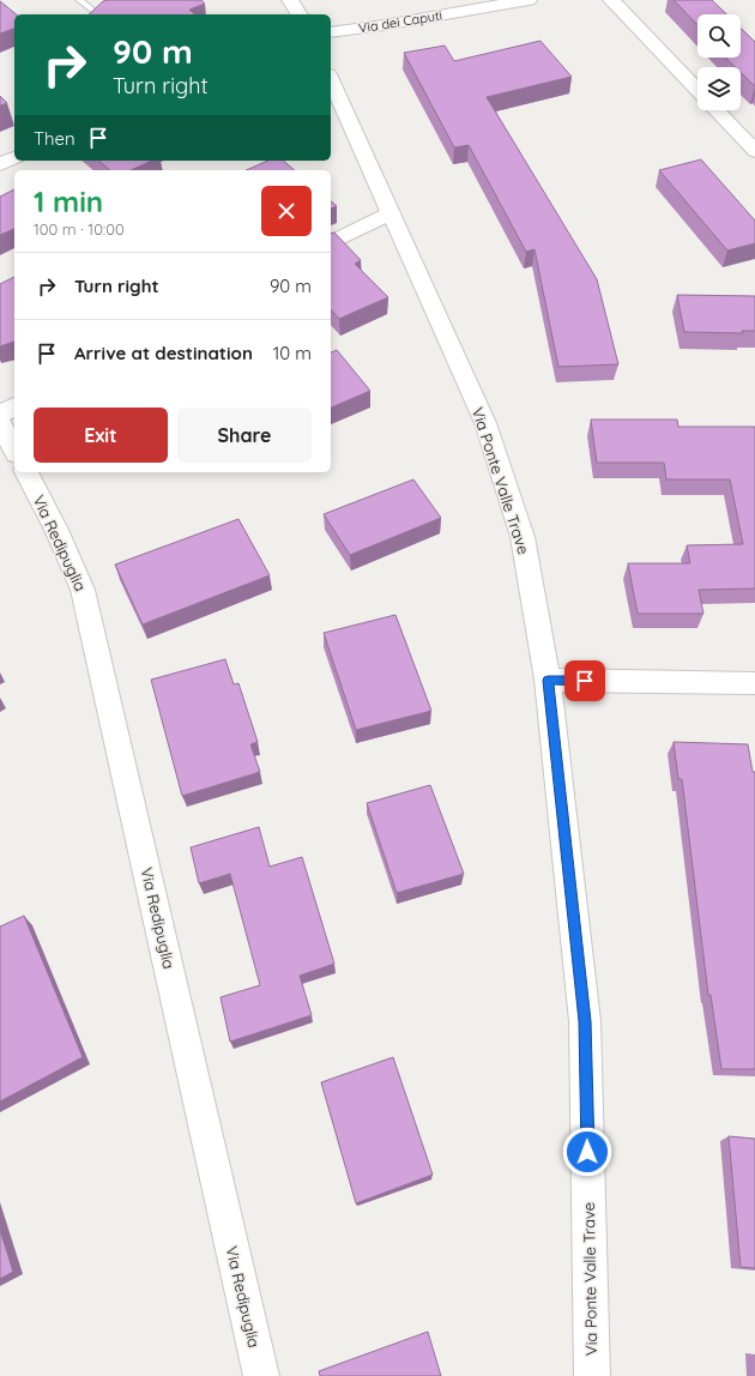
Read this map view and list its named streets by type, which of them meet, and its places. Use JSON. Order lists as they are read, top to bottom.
{
  "streets": {
    "street": ["Via dei Caputi", "Via Ponte Valle Trave", "Via Redipuglia"]
  },
  "page": {
    "turn": ["90 m", "Turn right"],
    "then": "Then",
    "heading": ["1 min", "100 m · 10:00"],
    "list": [
      {
        "name": "Turn right",
        "value": "90 m"
      },
      {
        "name": "Arrive at destination",
        "value": "10 m"
      }
    ],
    "buttons": ["Exit", "Share"]
  }
}
